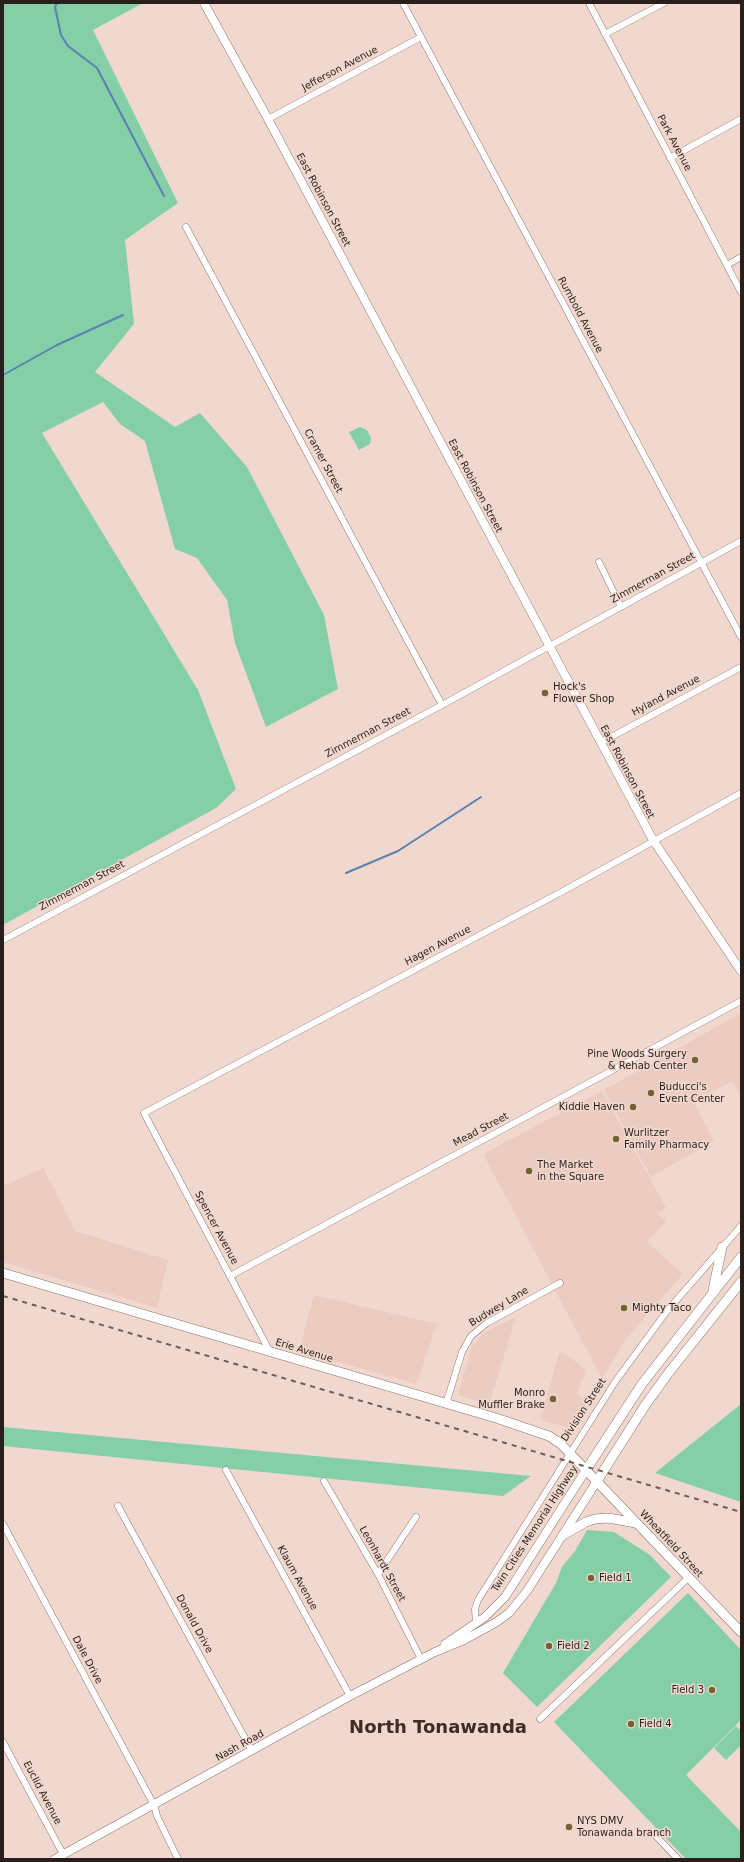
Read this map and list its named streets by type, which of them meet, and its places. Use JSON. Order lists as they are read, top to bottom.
{
  "streets": {
    "main road": ["Erie Avenue", "Twin Cities Memorial Highway", "Wheatfield Street"],
    "street": [
      "Jefferson Avenue",
      "Park Avenue",
      "East Robinson Street",
      "Rumbold Avenue",
      "Cramer Street",
      "Zimmerman Street",
      "Hyland Avenue",
      "Hagen Avenue",
      "Mead Street",
      "Spencer Avenue",
      "Budwey Lane",
      "Division Street",
      "Leonhardt Street",
      "Klaum Avenue",
      "Donald Drive",
      "Dale Drive",
      "Nash Road",
      "Euclid Avenue"
    ]
  },
  "crossings": [
    ["Jefferson Avenue", "East Robinson Street"],
    ["Jefferson Avenue", "Rumbold Avenue"],
    ["East Robinson Street", "Zimmerman Street"],
    ["East Robinson Street", "Hyland Avenue"],
    ["East Robinson Street", "Hagen Avenue"],
    ["Rumbold Avenue", "Zimmerman Street"],
    ["Cramer Street", "Zimmerman Street"],
    ["Hagen Avenue", "Spencer Avenue"],
    ["Mead Street", "Spencer Avenue"],
    ["Spencer Avenue", "Erie Avenue"],
    ["Budwey Lane", "Erie Avenue"],
    ["Erie Avenue", "Division Street"],
    ["Erie Avenue", "Twin Cities Memorial Highway"],
    ["Erie Avenue", "Wheatfield Street"],
    ["Division Street", "Twin Cities Memorial Highway"],
    ["Twin Cities Memorial Highway", "Wheatfield Street"],
    ["Twin Cities Memorial Highway", "Nash Road"],
    ["Leonhardt Street", "Nash Road"],
    ["Klaum Avenue", "Nash Road"],
    ["Donald Drive", "Nash Road"],
    ["Dale Drive", "Nash Road"],
    ["Nash Road", "Euclid Avenue"]
  ],
  "districts": ["North Tonawanda"],
  "places": [
    "Hock's Flower Shop",
    "Pine Woods Surgery & Rehab Center",
    "Buducci's Event Center",
    "Kiddie Haven",
    "Wurlitzer Family Pharmacy",
    "The Market in the Square",
    "Mighty Taco",
    "Monro Muffler Brake",
    "Field 1",
    "Field 2",
    "Field 3",
    "Field 4",
    "NYS DMV Tonawanda branch"
  ]
}
